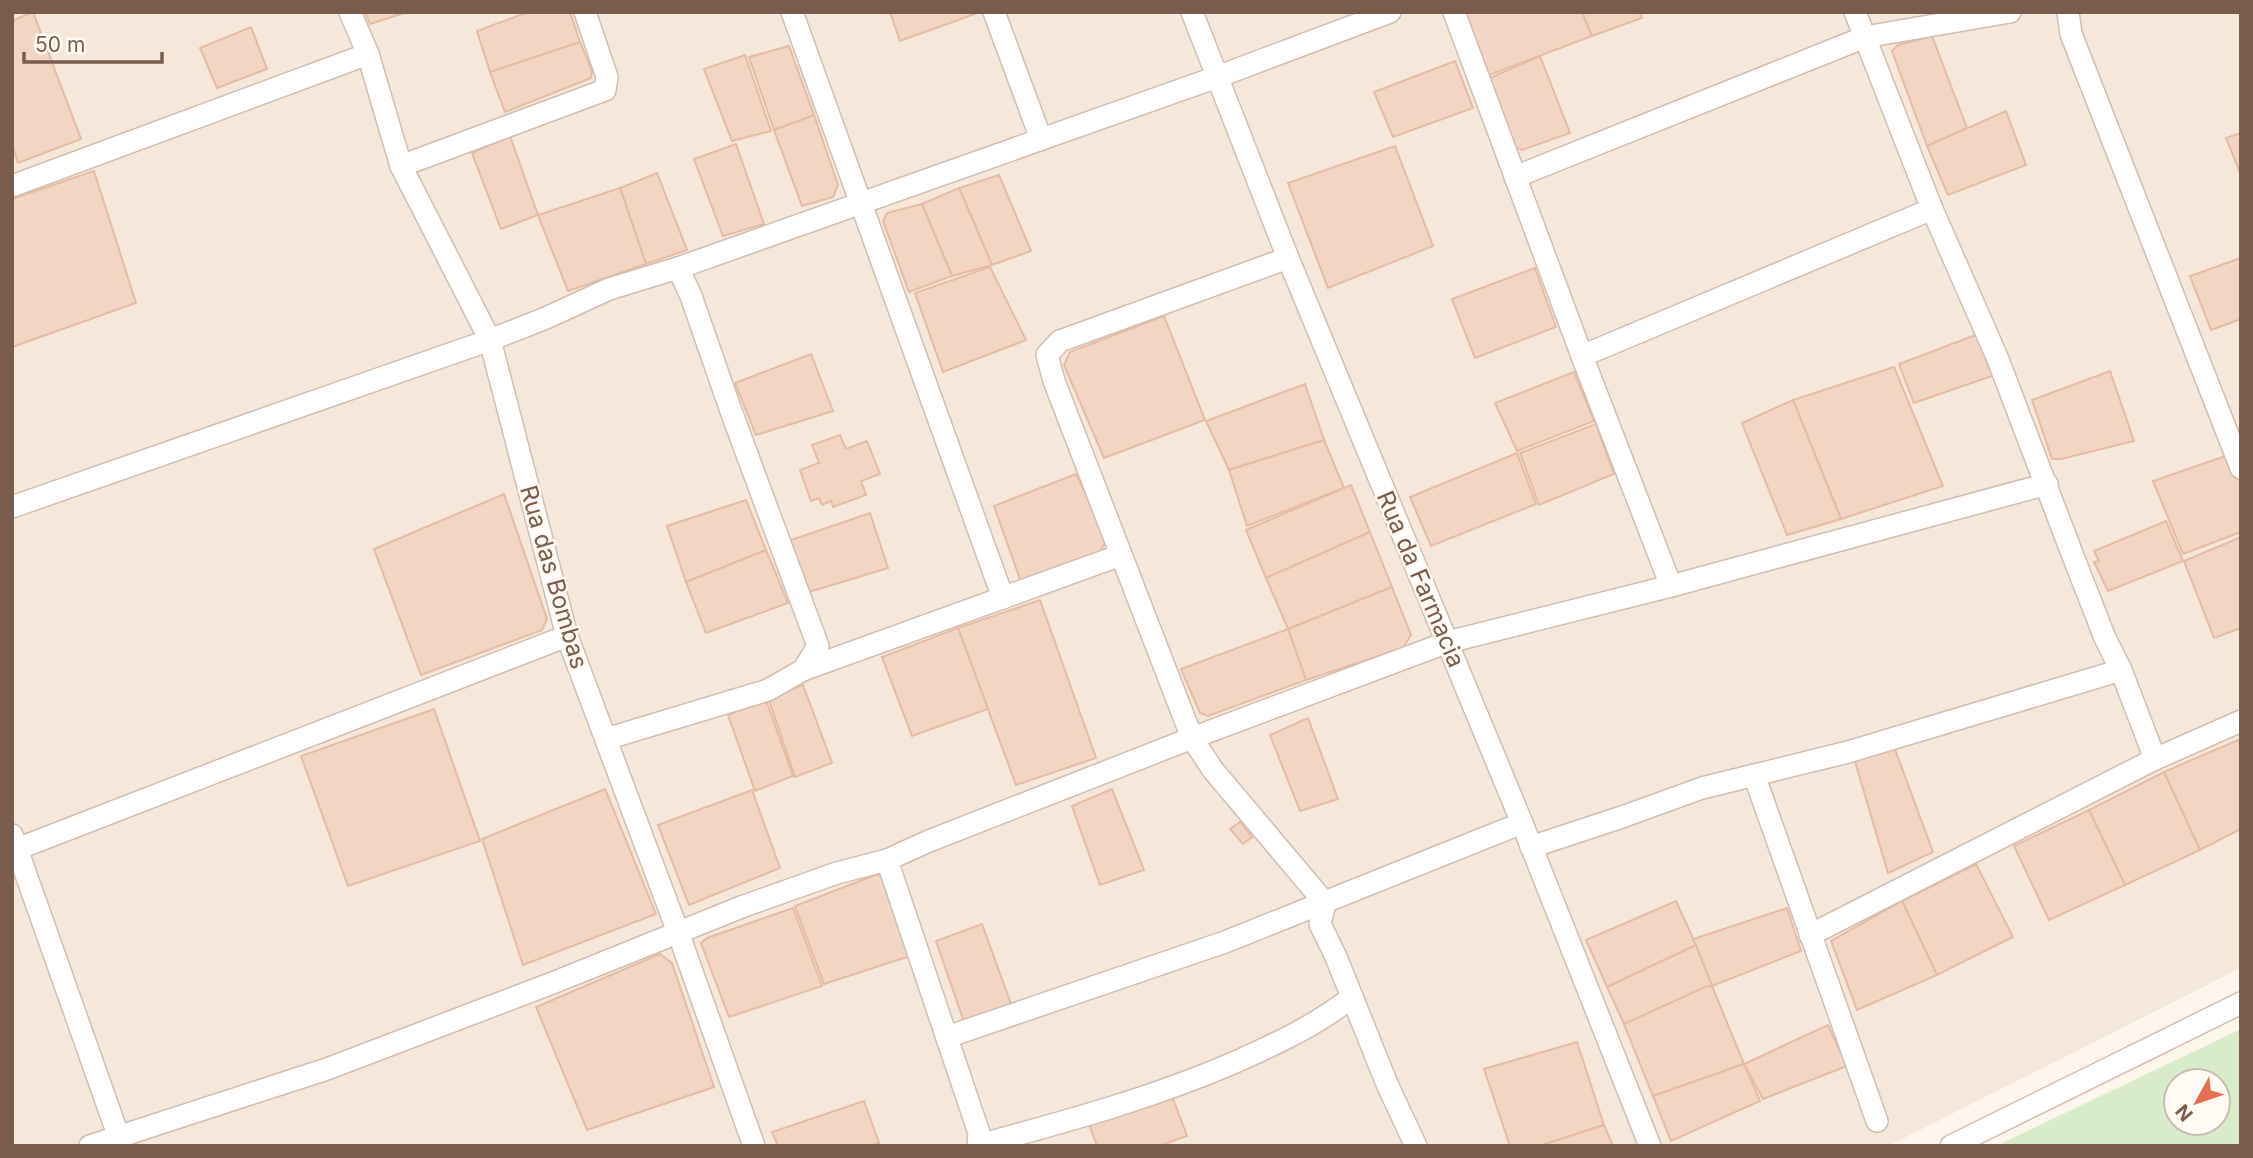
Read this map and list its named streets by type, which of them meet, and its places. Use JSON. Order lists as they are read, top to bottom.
{
  "streets": {
    "street": ["Rua das Bombas", "Rua da Farmacia"]
  },
  "scale_bar": "50 m",
  "north": "bottom left"
}
